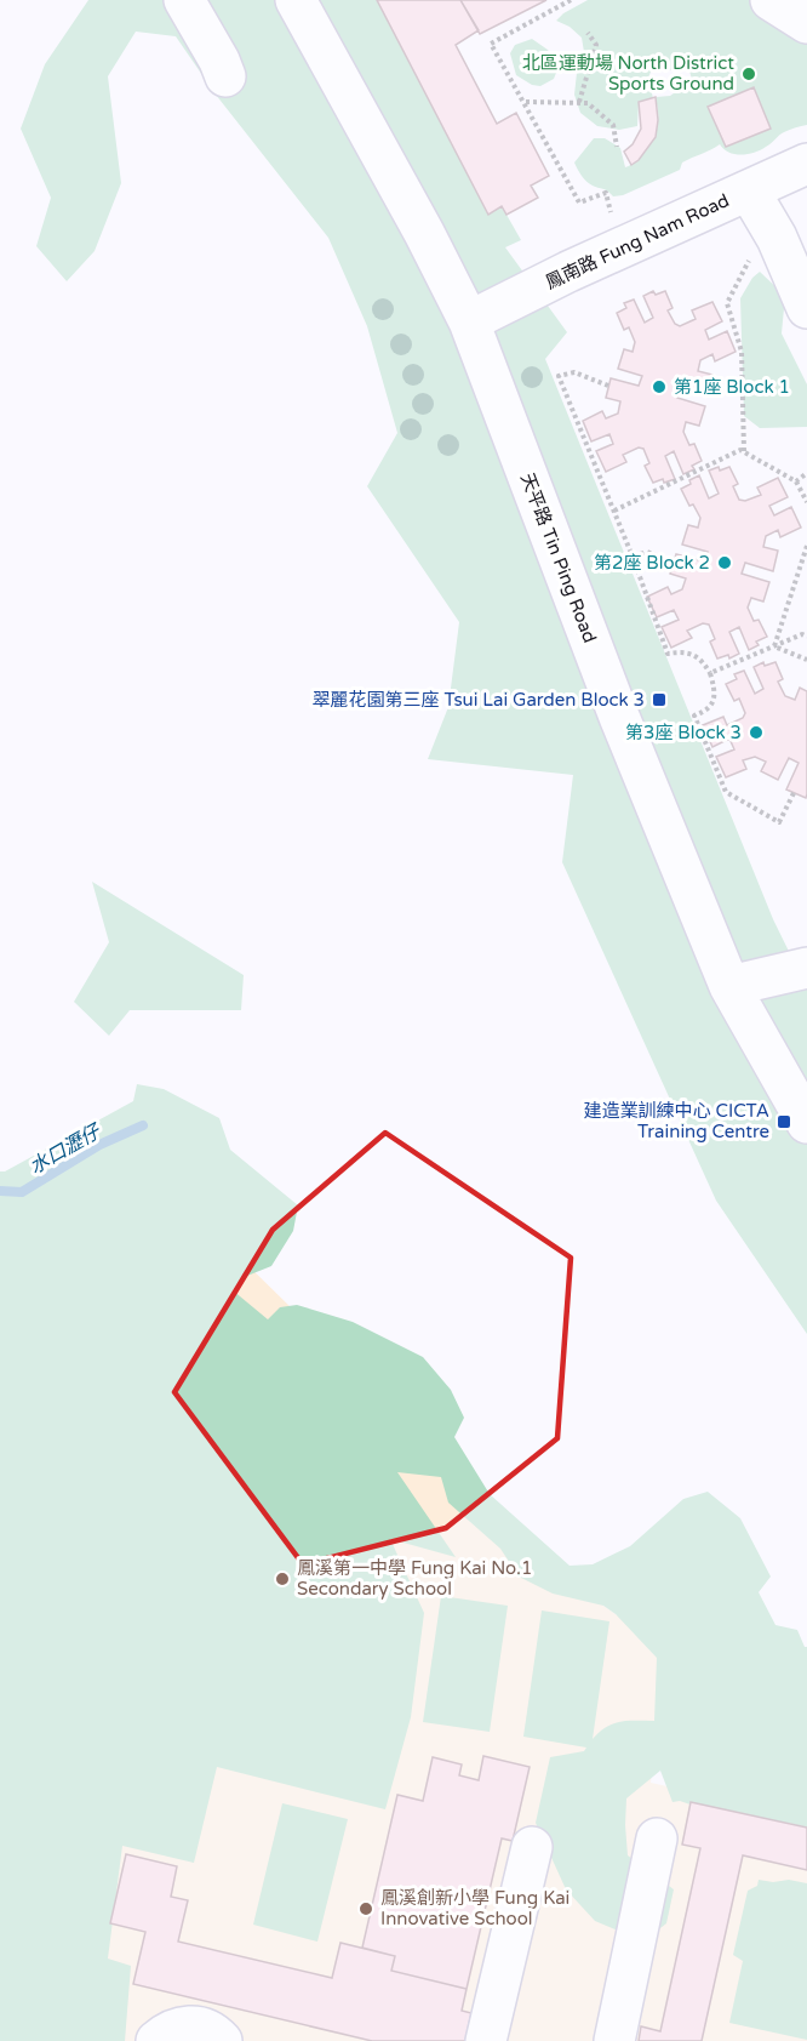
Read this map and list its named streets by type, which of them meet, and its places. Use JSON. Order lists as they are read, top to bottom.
{
  "streets": {
    "street": ["鳳南路 Fung Nam Road", "天平路 Tin Ping Road"]
  },
  "crossings": [
    ["鳳南路 Fung Nam Road", "天平路 Tin Ping Road"]
  ],
  "water": ["水口瀝仔"],
  "places": {
    "other": [
      "北區運動場 North District Sports Ground",
      "第1座 Block 1",
      "第2座 Block 2",
      "第3座 Block 3",
      "鳳溪第一中學 Fung Kai No.1 Secondary School",
      "鳳溪創新小學 Fung Kai Innovative School"
    ],
    "transit": ["翠麗花園第三座 Tsui Lai Garden Block 3", "建造業訓練中心 CICTA Training Centre"]
  }
}
